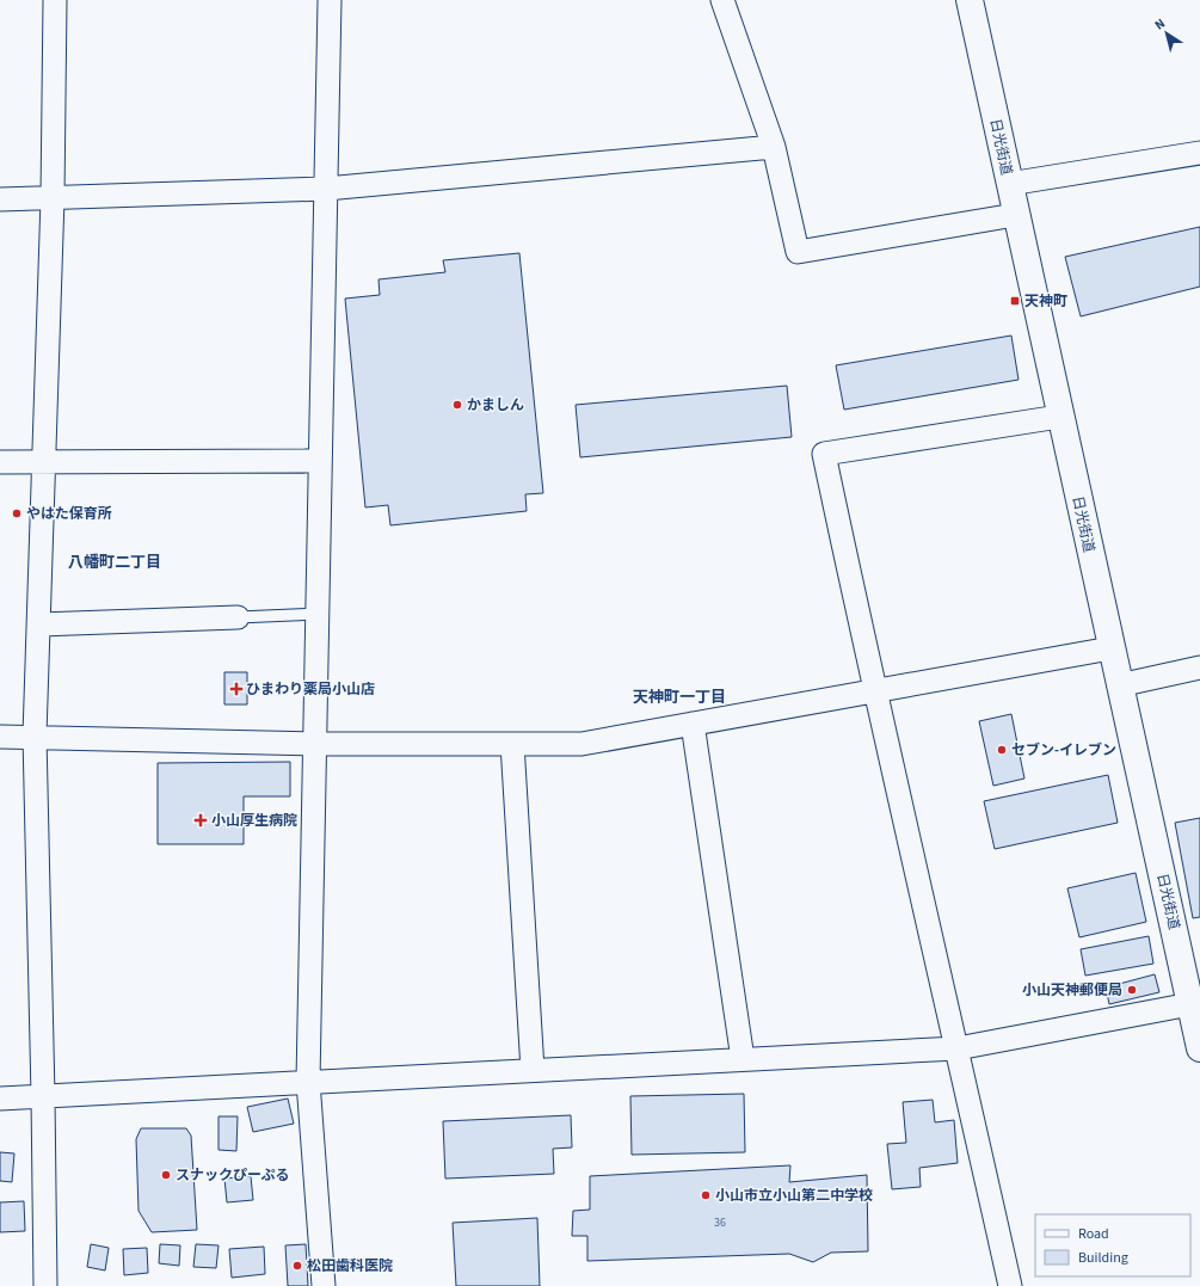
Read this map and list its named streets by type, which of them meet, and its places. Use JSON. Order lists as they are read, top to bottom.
{
  "streets": {
    "main road": ["日光街道"]
  },
  "districts": ["八幡町二丁目", "天神町一丁目"],
  "places": {
    "transit": ["天神町"],
    "other": [
      "かましん",
      "やはた保育所",
      "セブン-イレブン",
      "小山天神郵便局",
      "スナックぴーぷる",
      "小山市立小山第二中学校",
      "松田歯科医院"
    ],
    "health": ["ひまわり薬局小山店", "小山厚生病院"]
  },
  "house_numbers": ["36"],
  "legend": ["Road", "Building"],
  "north": "top left"
}
